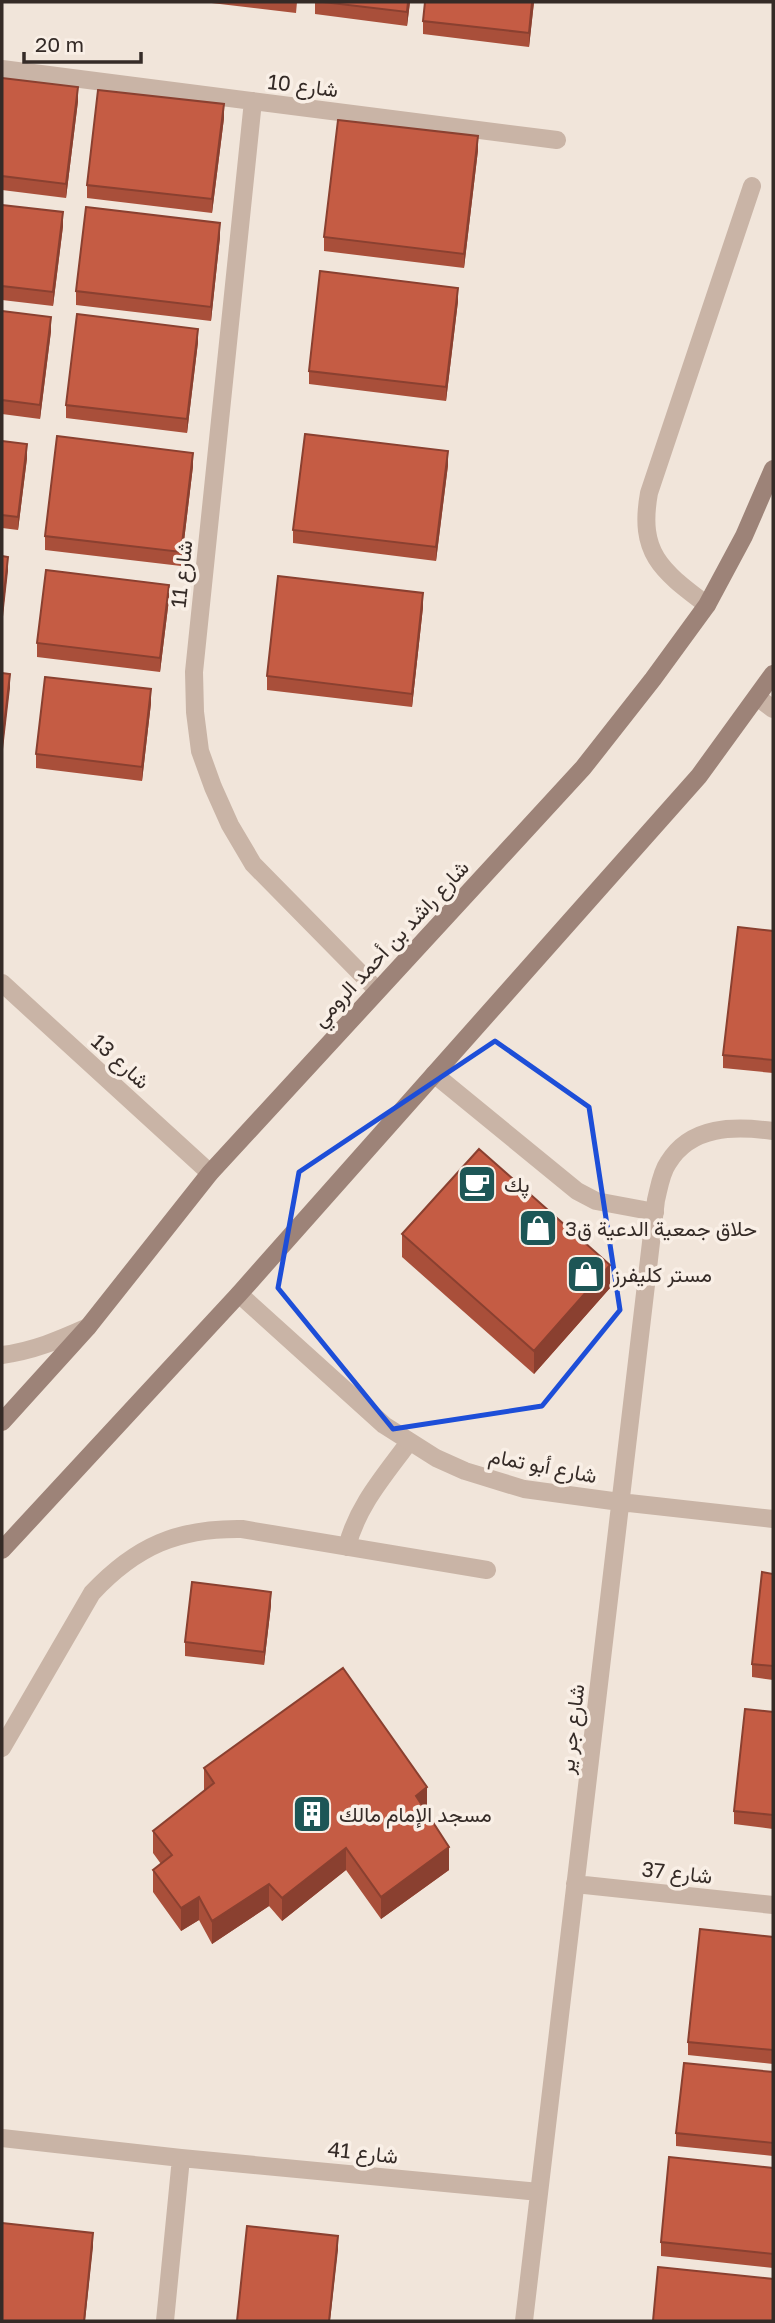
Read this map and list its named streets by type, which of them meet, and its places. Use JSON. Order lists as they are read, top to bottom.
{
  "streets": {
    "street": [
      "شارع 10",
      "شارع 11",
      "شارع راشد بن أحمد الرومي",
      "شارع 13",
      "شارع أبو تمام",
      "شارع جر ير",
      "شارع 37",
      "شارع 41"
    ]
  },
  "crossings": [
    ["شارع 10", "شارع 11"],
    ["شارع 11", "شارع راشد بن أحمد الرومي"],
    ["شارع راشد بن أحمد الرومي", "شارع 13"],
    ["شارع أبو تمام", "شارع جر ير"],
    ["شارع جر ير", "شارع 37"],
    ["شارع جر ير", "شارع 41"]
  ],
  "places": {
    "cafe": ["پك"],
    "shop": ["حلاق جمعية الدعية ق3", "مستر كليفرز"],
    "building": ["مسجد الإمام مالك"]
  },
  "scale_bar": "20 m"
}
